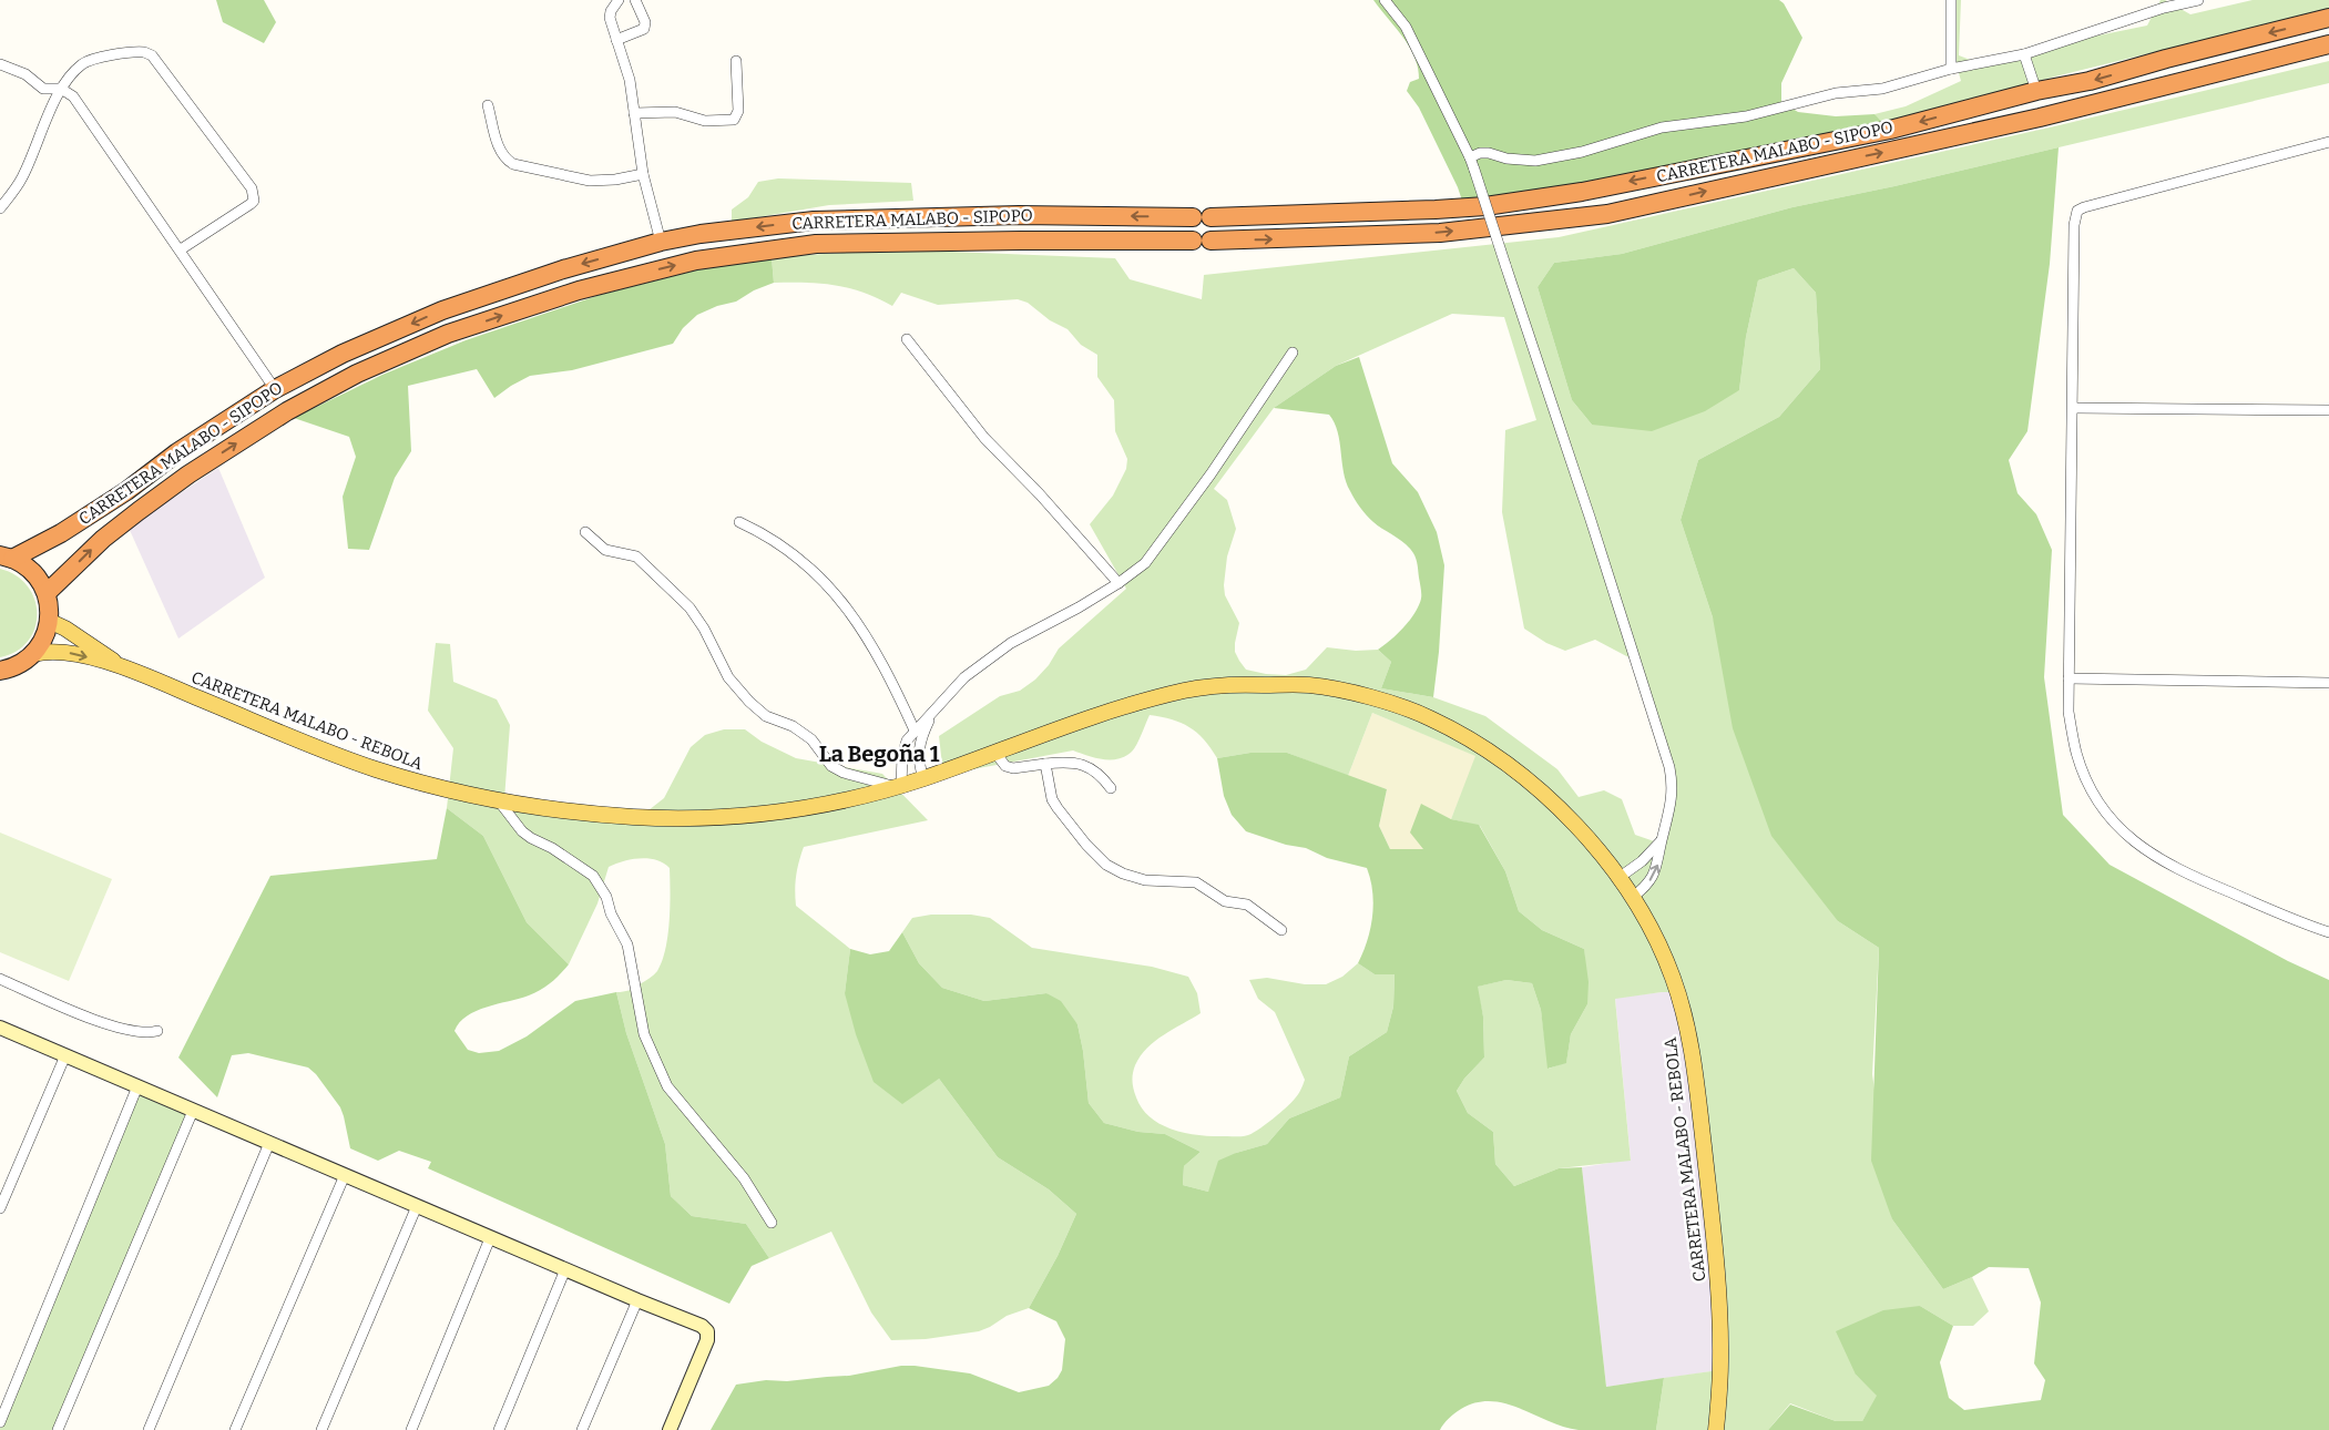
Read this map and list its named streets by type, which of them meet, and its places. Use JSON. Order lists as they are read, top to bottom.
{
  "streets": {
    "highway": ["CARRETERA MALABO - SIPOPO"],
    "main road": ["CARRETERA MALABO - REBOLA"]
  },
  "districts": ["La Begoña 1"]
}
